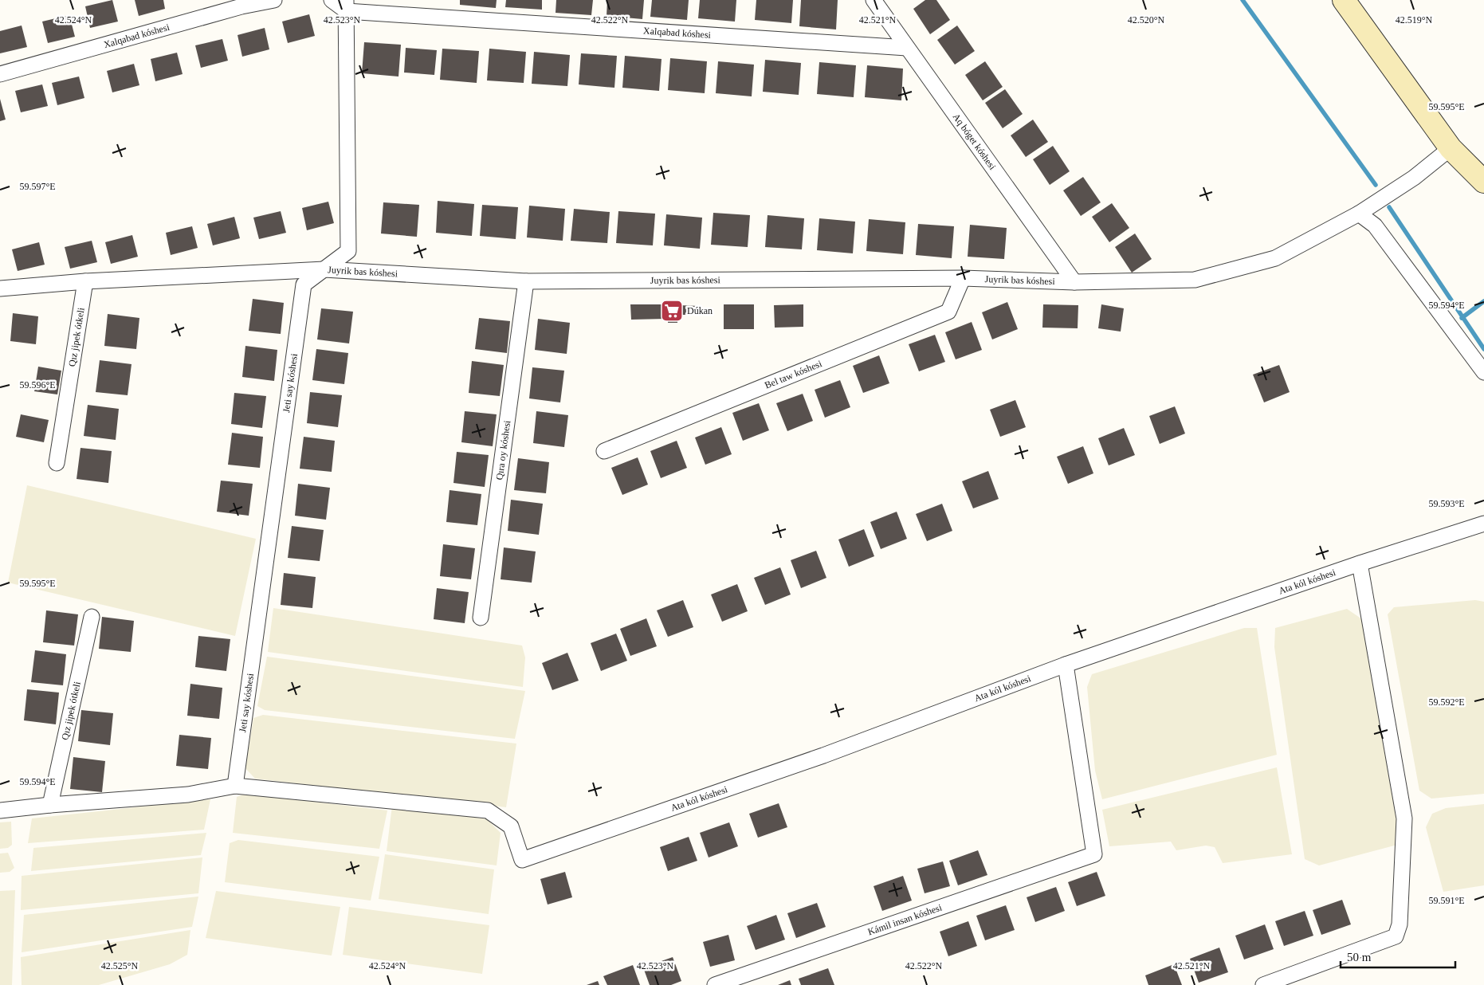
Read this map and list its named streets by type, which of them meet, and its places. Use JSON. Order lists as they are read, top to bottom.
{
  "streets": {
    "street": [
      "Xalqabad kóshesi",
      "Aq bóget kóshesi",
      "Juyrik bas kóshesi",
      "Qız jipek ótkeli",
      "Bel taw kóshesi",
      "Jeti say kóshesi",
      "Qıra oy kóshesi",
      "Ata kól kóshesi",
      "Kámil insan kóshesi"
    ]
  },
  "crossings": [
    ["Xalqabad kóshesi", "Aq bóget kóshesi"],
    ["Xalqabad kóshesi", "Jeti say kóshesi"],
    ["Aq bóget kóshesi", "Juyrik bas kóshesi"],
    ["Juyrik bas kóshesi", "Qız jipek ótkeli"],
    ["Juyrik bas kóshesi", "Bel taw kóshesi"],
    ["Juyrik bas kóshesi", "Jeti say kóshesi"],
    ["Juyrik bas kóshesi", "Qıra oy kóshesi"],
    ["Jeti say kóshesi", "Ata kól kóshesi"],
    ["Ata kól kóshesi", "Kámil insan kóshesi"]
  ],
  "places": {
    "supermarket": ["Dúkan"]
  },
  "scale_bar": "50 m",
  "coordinates": [
    "42.524°N",
    "42.523°N",
    "42.522°N",
    "42.521°N",
    "42.520°N",
    "42.519°N",
    "59.595°E",
    "59.597°E",
    "59.594°E",
    "59.596°E",
    "59.593°E",
    "59.592°E",
    "59.591°E",
    "42.525°N"
  ]
}
